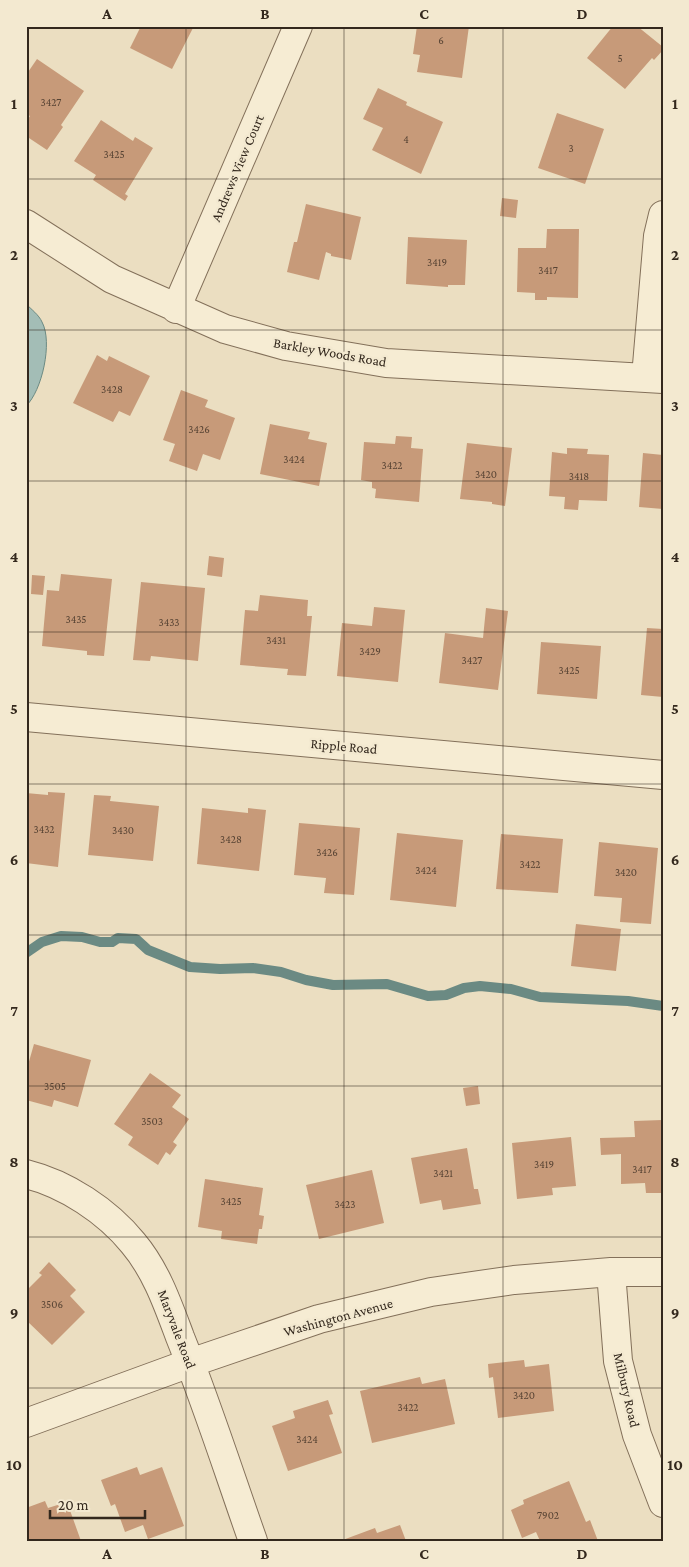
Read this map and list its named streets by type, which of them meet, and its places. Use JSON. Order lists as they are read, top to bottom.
{
  "streets": {
    "street": [
      "Andrews View Court",
      "Barkley Woods Road",
      "Ripple Road",
      "Washington Avenue",
      "Maryvale Road",
      "Milbury Road"
    ]
  },
  "crossings": [
    ["Andrews View Court", "Barkley Woods Road"],
    ["Washington Avenue", "Maryvale Road"],
    ["Washington Avenue", "Milbury Road"]
  ],
  "house_numbers": [
    "6",
    "5",
    "3427",
    "4",
    "3",
    "3425",
    "3419",
    "3417",
    "3428",
    "3426",
    "3424",
    "3422",
    "3420",
    "3418",
    "3435",
    "3433",
    "3431",
    "3429",
    "3427",
    "3425",
    "3432",
    "3430",
    "3428",
    "3426",
    "3422",
    "3424",
    "3420",
    "3505",
    "3503",
    "3419",
    "3417",
    "3421",
    "3425",
    "3423",
    "3506",
    "3420",
    "3422",
    "3424",
    "7902"
  ],
  "scale_bar": "20 m",
  "grid": {
    "columns": [
      "A",
      "B",
      "C",
      "D"
    ],
    "rows": [
      "1",
      "2",
      "3",
      "4",
      "5",
      "6",
      "7",
      "8",
      "9",
      "10"
    ]
  }
}
